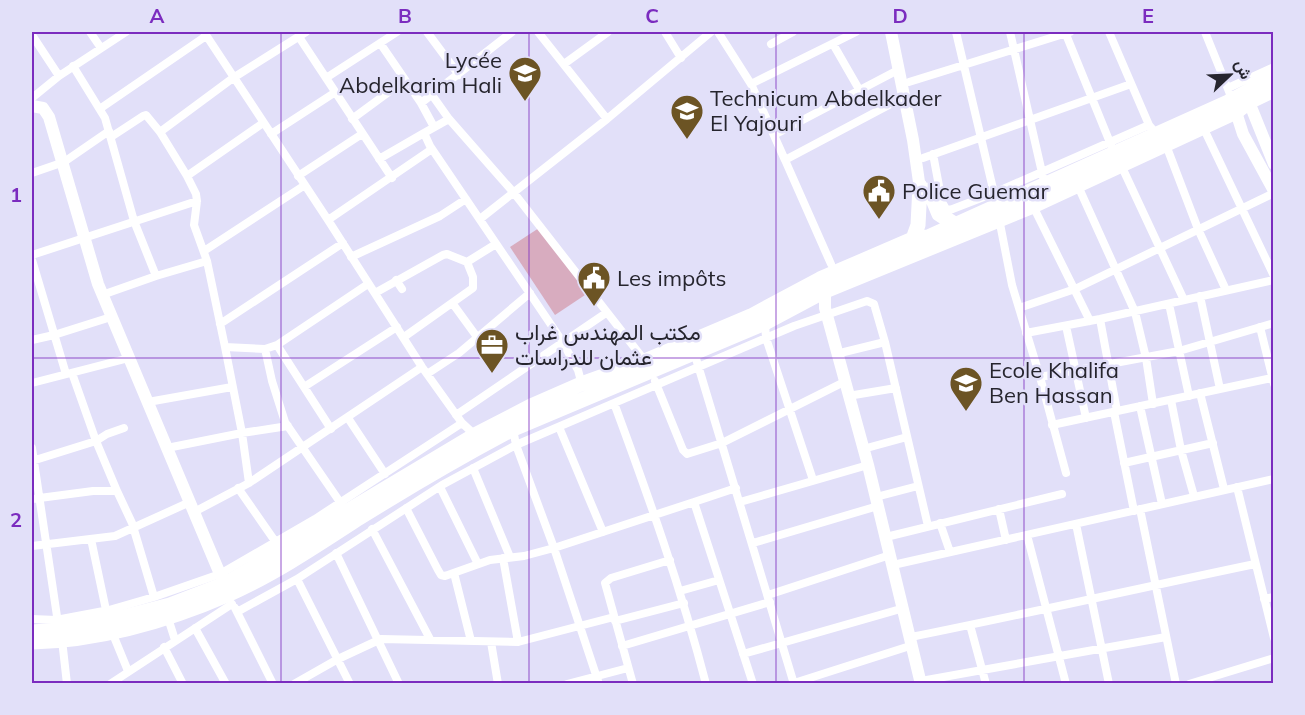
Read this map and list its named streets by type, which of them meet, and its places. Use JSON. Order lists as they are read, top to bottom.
{
  "places": {
    "school or university": ["Lycée Abdelkarim Hali", "Technicum Abdelkader El Yajouri", "Ecole Khalifa Ben Hassan"],
    "public building": ["Police Guemar", "Les impôts"],
    "office": ["مكتب المهندس غراب عثمان للدراسات"]
  },
  "north": "top right",
  "grid": {
    "columns": [
      "A",
      "B",
      "C",
      "D",
      "E"
    ],
    "rows": ["1", "2"]
  }
}
